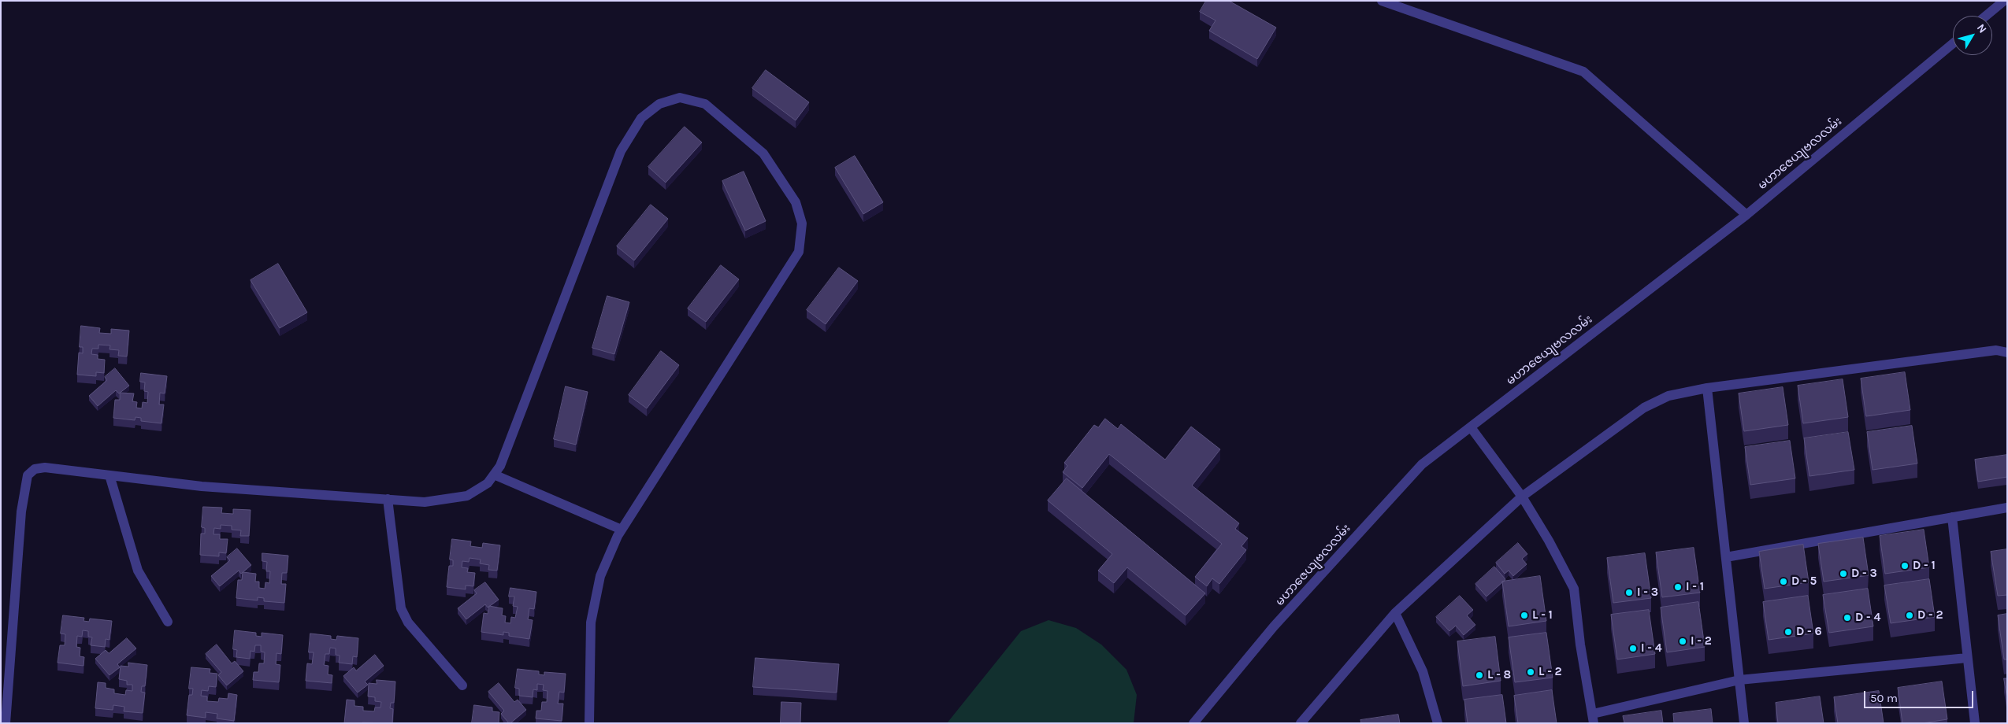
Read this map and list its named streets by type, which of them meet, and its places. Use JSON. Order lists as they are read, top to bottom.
{
  "streets": {
    "street": ["မဟာဇေယျဗလလမ်း"]
  },
  "places": [
    "D - 1",
    "D - 3",
    "D - 5",
    "I - 1",
    "I - 3",
    "L - 1",
    "D - 2",
    "D - 4",
    "D - 6",
    "I - 2",
    "I - 4",
    "L - 2",
    "L - 8"
  ],
  "scale_bar": "50 m",
  "north": "top right"
}
